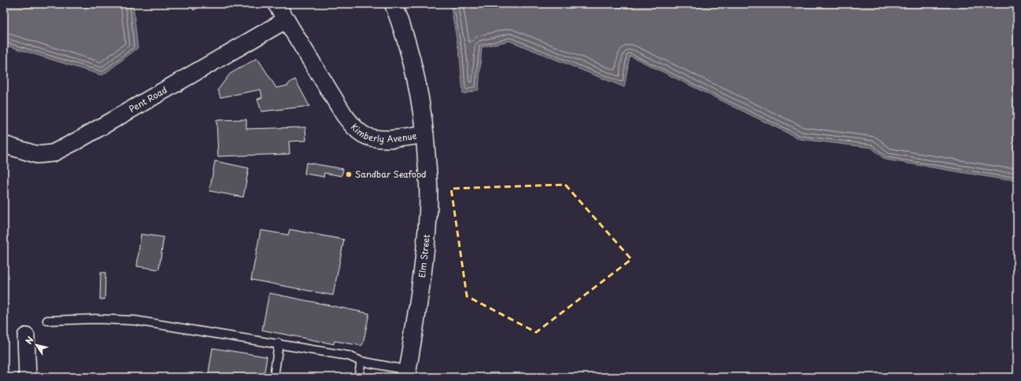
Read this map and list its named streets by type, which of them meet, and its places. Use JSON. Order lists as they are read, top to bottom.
{
  "streets": {
    "main road": ["Kimberly Avenue", "Elm Street"],
    "street": ["Pent Road"]
  },
  "crossings": [
    ["Pent Road", "Kimberly Avenue"],
    ["Kimberly Avenue", "Elm Street"]
  ],
  "places": ["Sandbar Seafood"],
  "north": "top left"
}
